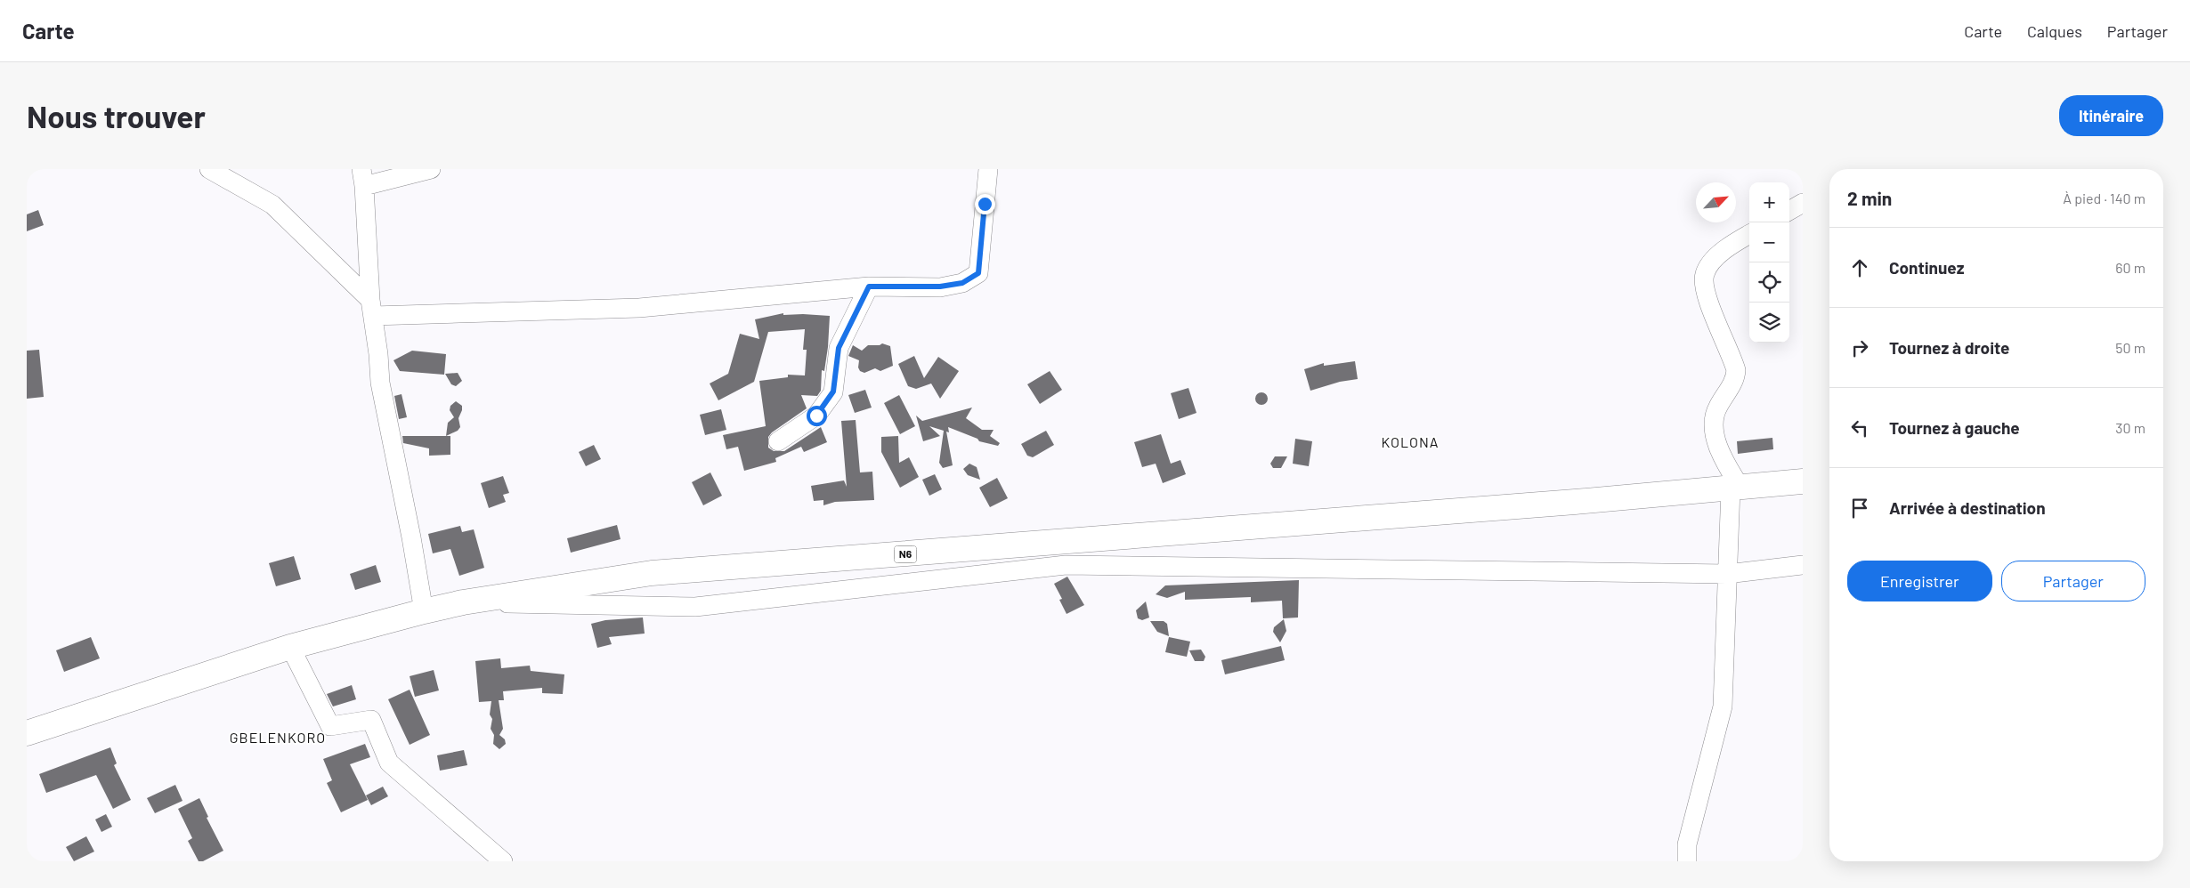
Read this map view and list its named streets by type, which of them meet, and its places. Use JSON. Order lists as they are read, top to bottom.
{
  "streets": {
    "highway": ["N6"]
  },
  "districts": ["KOLONA", "GBELENKORO"],
  "north": "top right",
  "page": {
    "header": "Carte",
    "nav": ["Carte", "Calques", "Partager"],
    "buttons": [
      "Itinéraire",
      ["Enregistrer", "Partager"]
    ],
    "title": "Nous trouver",
    "heading": ["2 min", "À pied · 140 m"],
    "map_buttons": ["+", "−"],
    "list": [
      ["Continuez", "60 m"],
      ["Tournez à droite", "50 m"],
      ["Tournez à gauche", "30 m"],
      "Arrivée à destination"
    ]
  }
}
